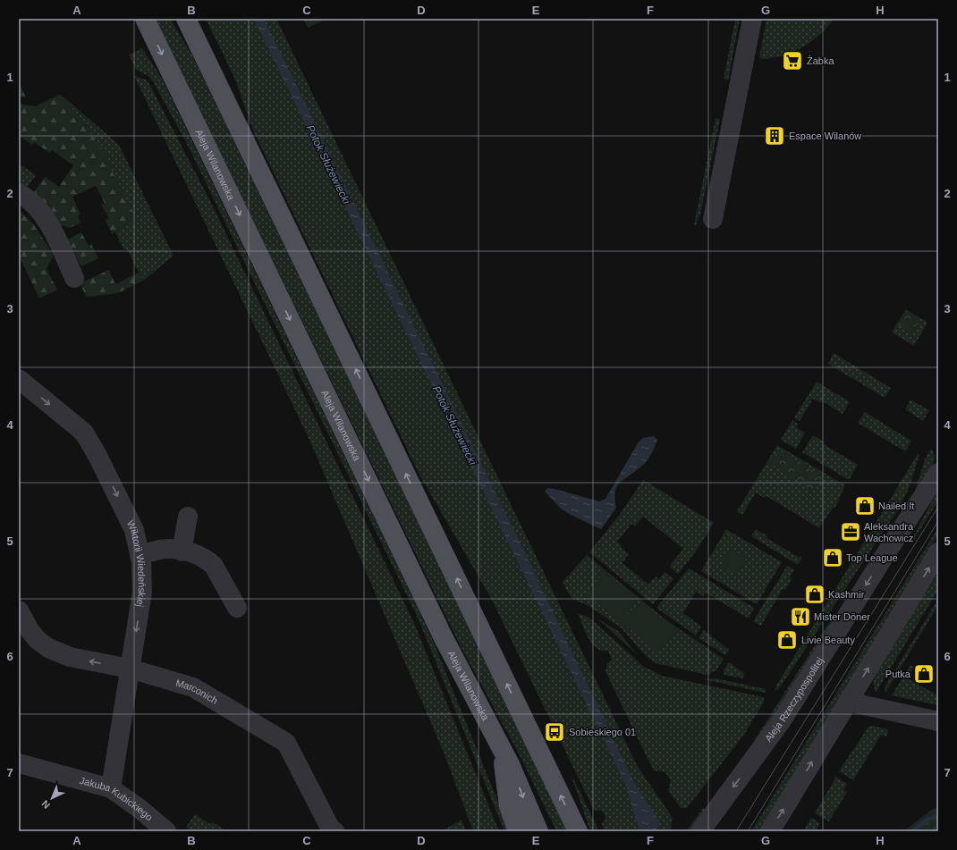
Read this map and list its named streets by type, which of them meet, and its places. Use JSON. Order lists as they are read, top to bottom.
{
  "streets": {
    "main road": ["Aleja Wilanowska"],
    "street": [
      "Wiktorii Wiedeńskiej",
      "Marconich",
      "Aleja Rzeczypospolitej",
      "Jakuba Kubickiego"
    ]
  },
  "crossings": [
    ["Wiktorii Wiedeńskiej", "Marconich"],
    ["Wiktorii Wiedeńskiej", "Jakuba Kubickiego"]
  ],
  "one_way": ["Wiktorii Wiedeńskiej"],
  "water": ["Potok Służewiecki"],
  "places": {
    "supermarket": ["Żabka"],
    "building": ["Espace Wilanów"],
    "shop": [
      "Nailed It",
      "Top League",
      "Kashmir",
      "Livie Beauty",
      "Putka"
    ],
    "office": ["Aleksandra Wachowicz"],
    "restaurant": ["Mister Döner"],
    "bus stop": ["Sobieskiego 01"]
  },
  "north": "bottom left",
  "grid": {
    "columns": [
      "A",
      "B",
      "C",
      "D",
      "E",
      "F",
      "G",
      "H"
    ],
    "rows": [
      "1",
      "2",
      "3",
      "4",
      "5",
      "6",
      "7"
    ]
  }
}
